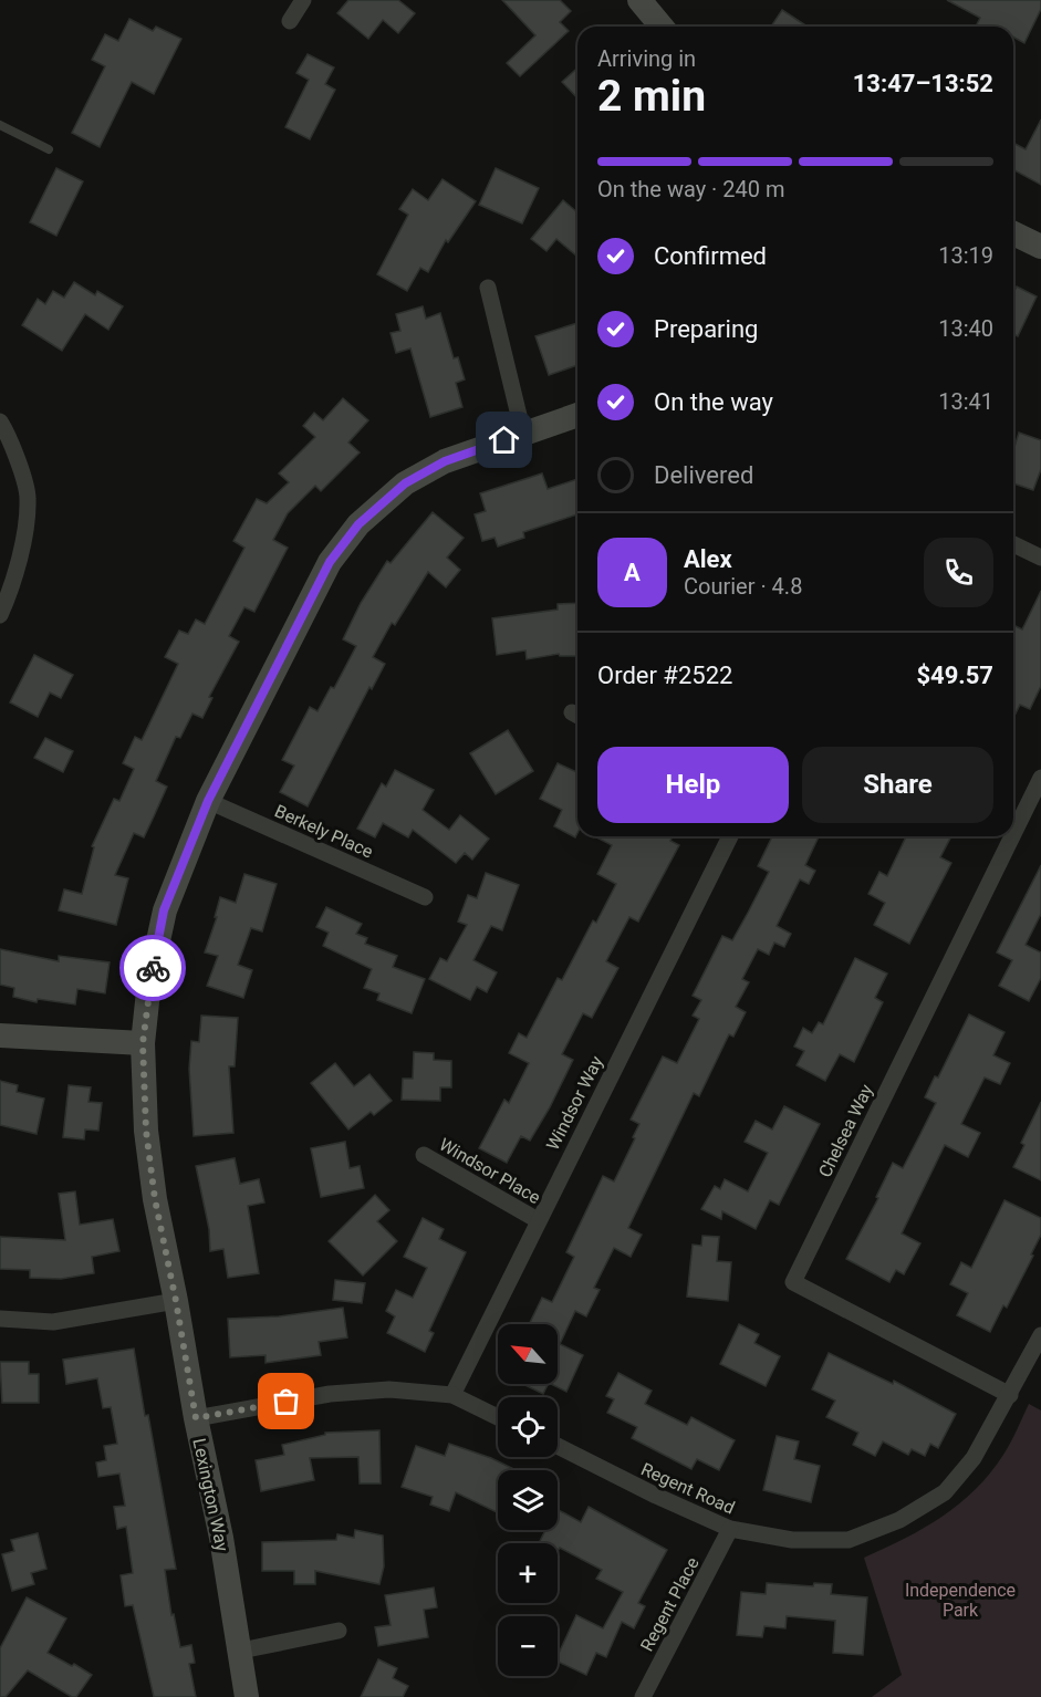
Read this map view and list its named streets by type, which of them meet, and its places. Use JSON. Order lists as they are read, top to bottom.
{
  "streets": {
    "street": [
      "Berkely Place",
      "Windsor Way",
      "Chelsea Way",
      "Windsor Place",
      "Regent Road",
      "Lexington Way",
      "Regent Place"
    ]
  },
  "crossings": [
    ["Berkely Place", "Lexington Way"],
    ["Windsor Way", "Windsor Place"],
    ["Chelsea Way", "Regent Road"],
    ["Regent Road", "Regent Place"]
  ],
  "parks": ["Independence Park"],
  "north": "top left",
  "page": {
    "heading": ["2 min", "Arriving in", "13:47–13:52"],
    "panel": [
      "Alex",
      "Courier · 4.8",
      "Order #2522",
      "$49.57"
    ],
    "bar": "On the way · 240 m",
    "list": [
      ["Confirmed", "13:19"],
      ["Preparing", "13:40"],
      ["On the way", "13:41"],
      "Delivered"
    ],
    "round": "A",
    "buttons": ["Help", "Share"],
    "map_buttons": ["+", "−"]
  }
}
